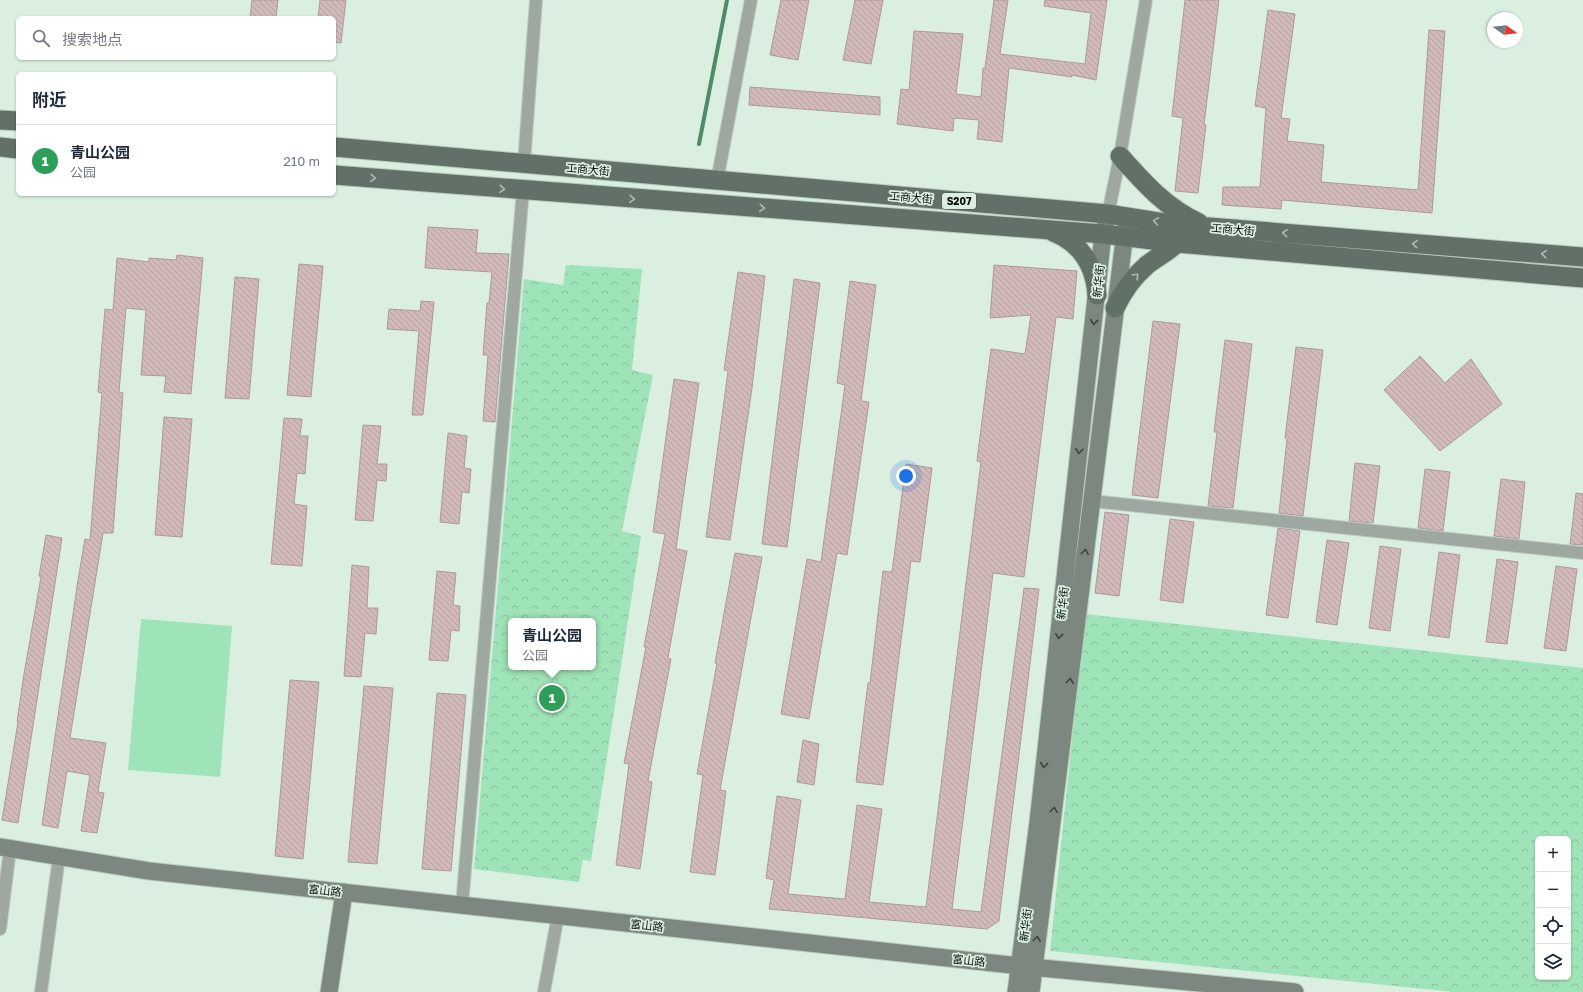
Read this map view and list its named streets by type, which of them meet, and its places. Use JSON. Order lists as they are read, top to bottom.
{
  "streets": {
    "main road": ["工商大街", "S207"],
    "street": ["新华街", "富山路"]
  },
  "crossings": [
    ["工商大街", "新华街"],
    ["新华街", "富山路"]
  ],
  "north": "right",
  "page": {
    "search": "搜索地点",
    "heading": "附近",
    "list": [
      {
        "mark": "1",
        "name": "青山公园",
        "note": "公园",
        "value": "210 m"
      }
    ],
    "popup": ["青山公园", "公园"],
    "pins": "1",
    "map_buttons": ["+", "−"]
  }
}
